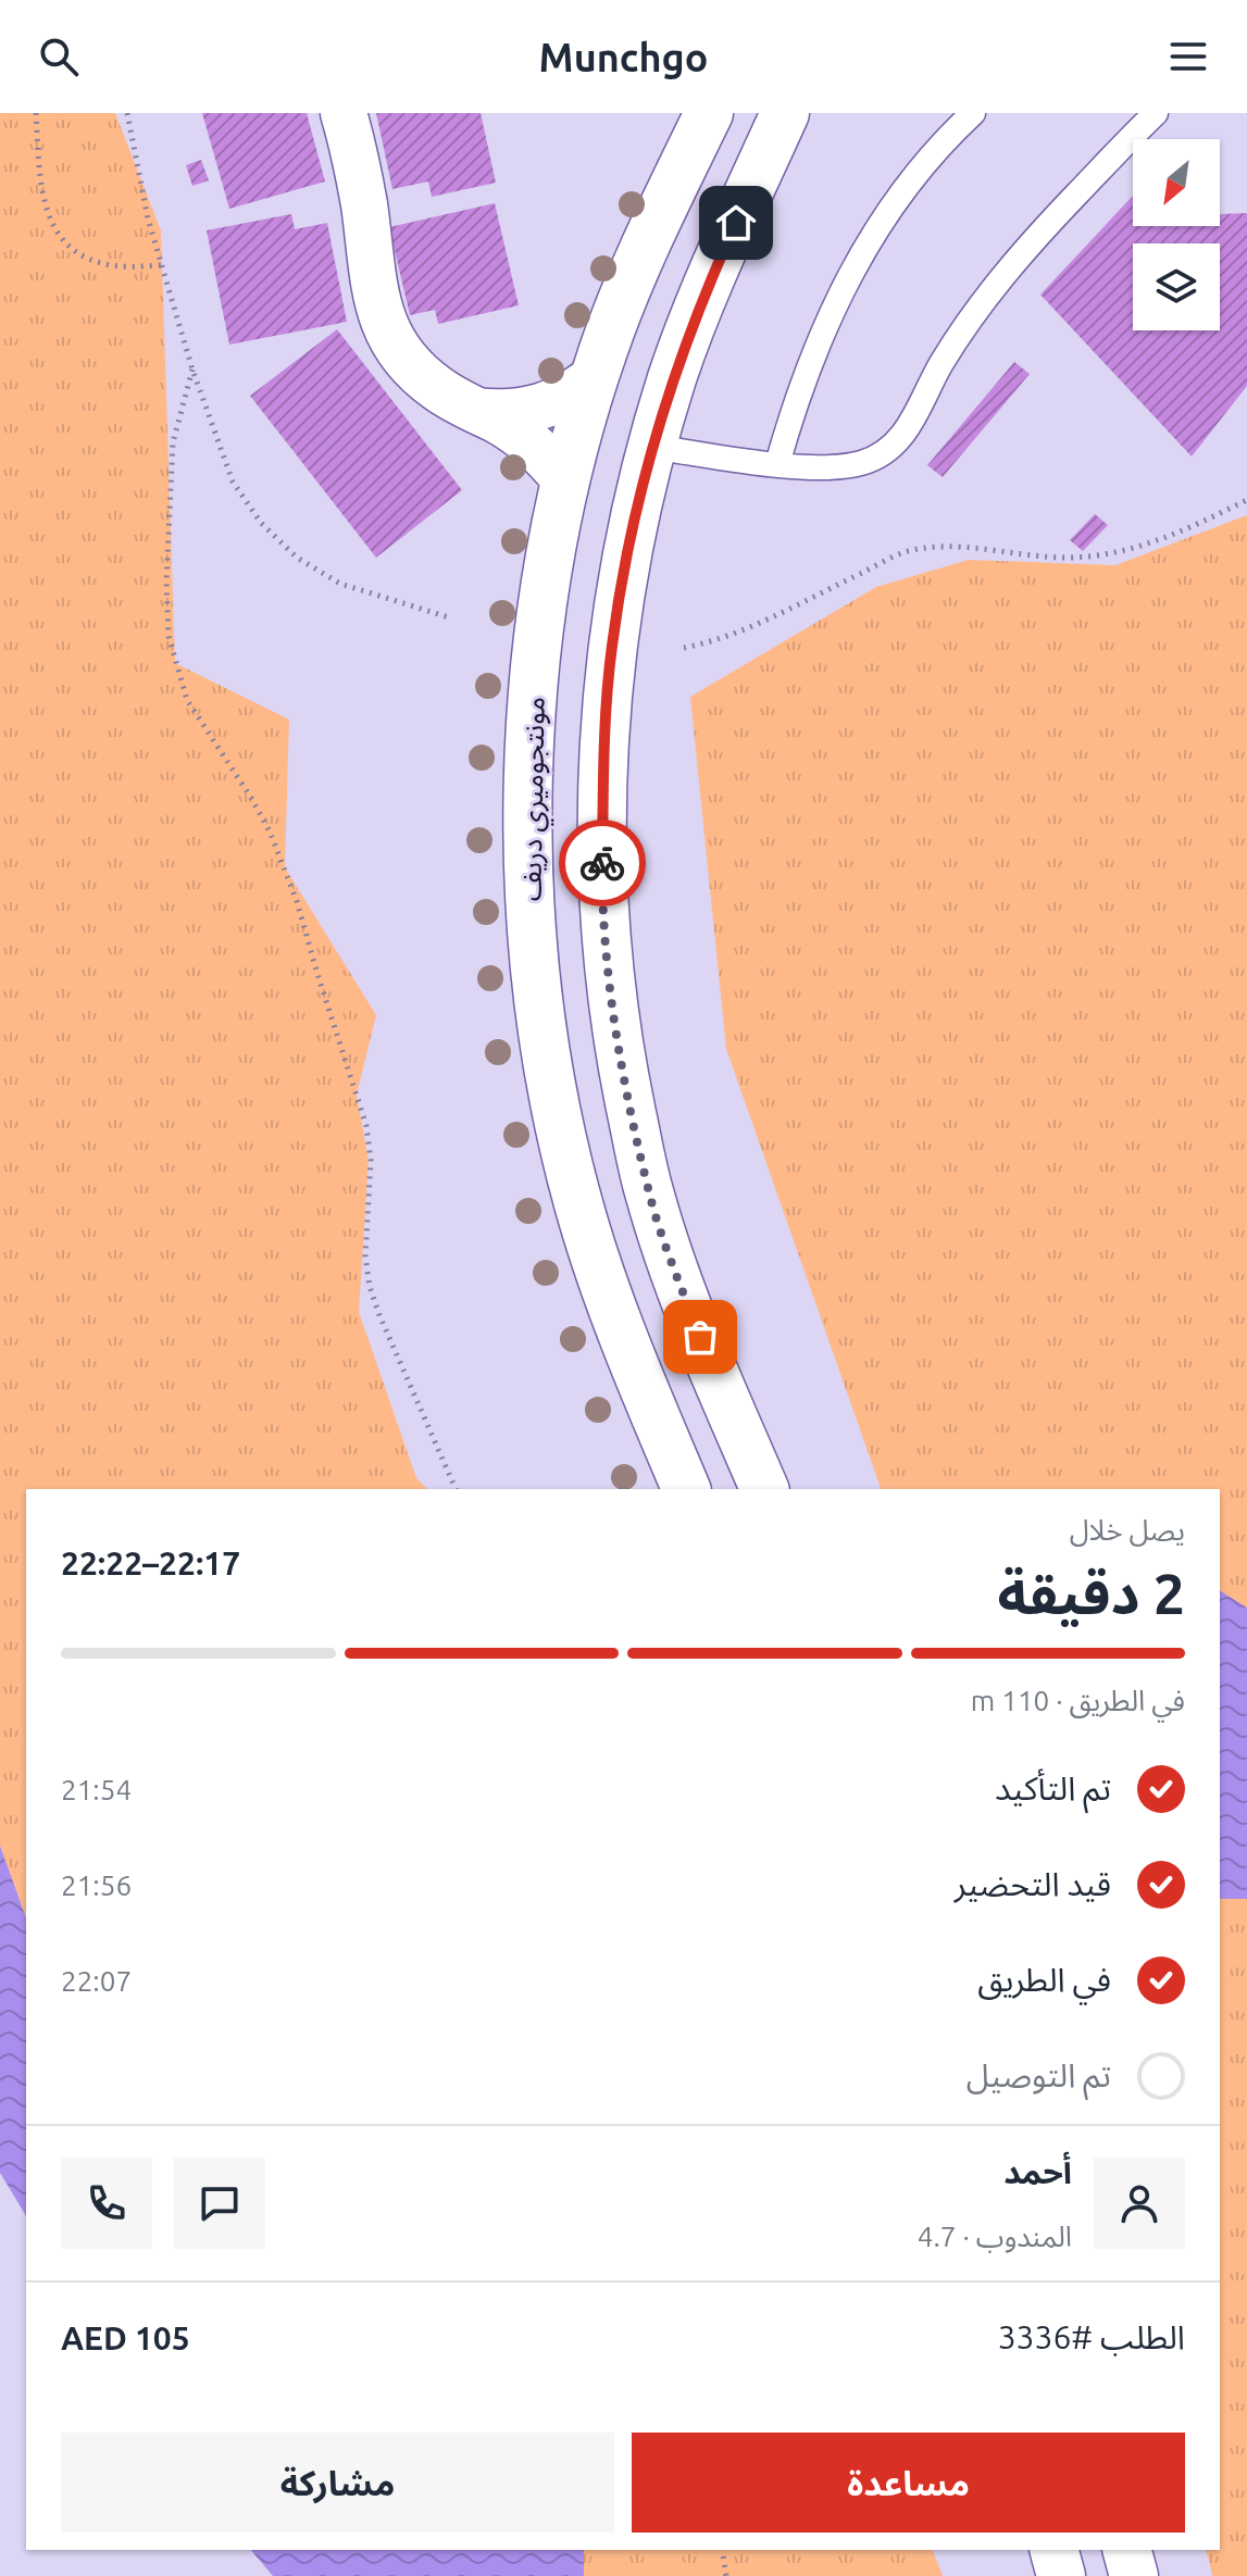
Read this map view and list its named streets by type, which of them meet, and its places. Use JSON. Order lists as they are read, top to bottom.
{
  "streets": {
    "street": ["مونتجوميري دريف"]
  },
  "north": "bottom left",
  "page": {
    "header": "Munchgo",
    "heading": ["2 دقيقة", "يصل خلال", "22:17–22:22"],
    "panel": [
      "أحمد",
      "المندوب · 4.7",
      "الطلب #3336",
      "AED 105"
    ],
    "bar": "في الطريق · 110 m",
    "list": [
      ["تم التأكيد", "21:54"],
      ["قيد التحضير", "21:56"],
      ["في الطريق", "22:07"],
      "تم التوصيل"
    ],
    "buttons": ["مساعدة", "مشاركة"]
  }
}
